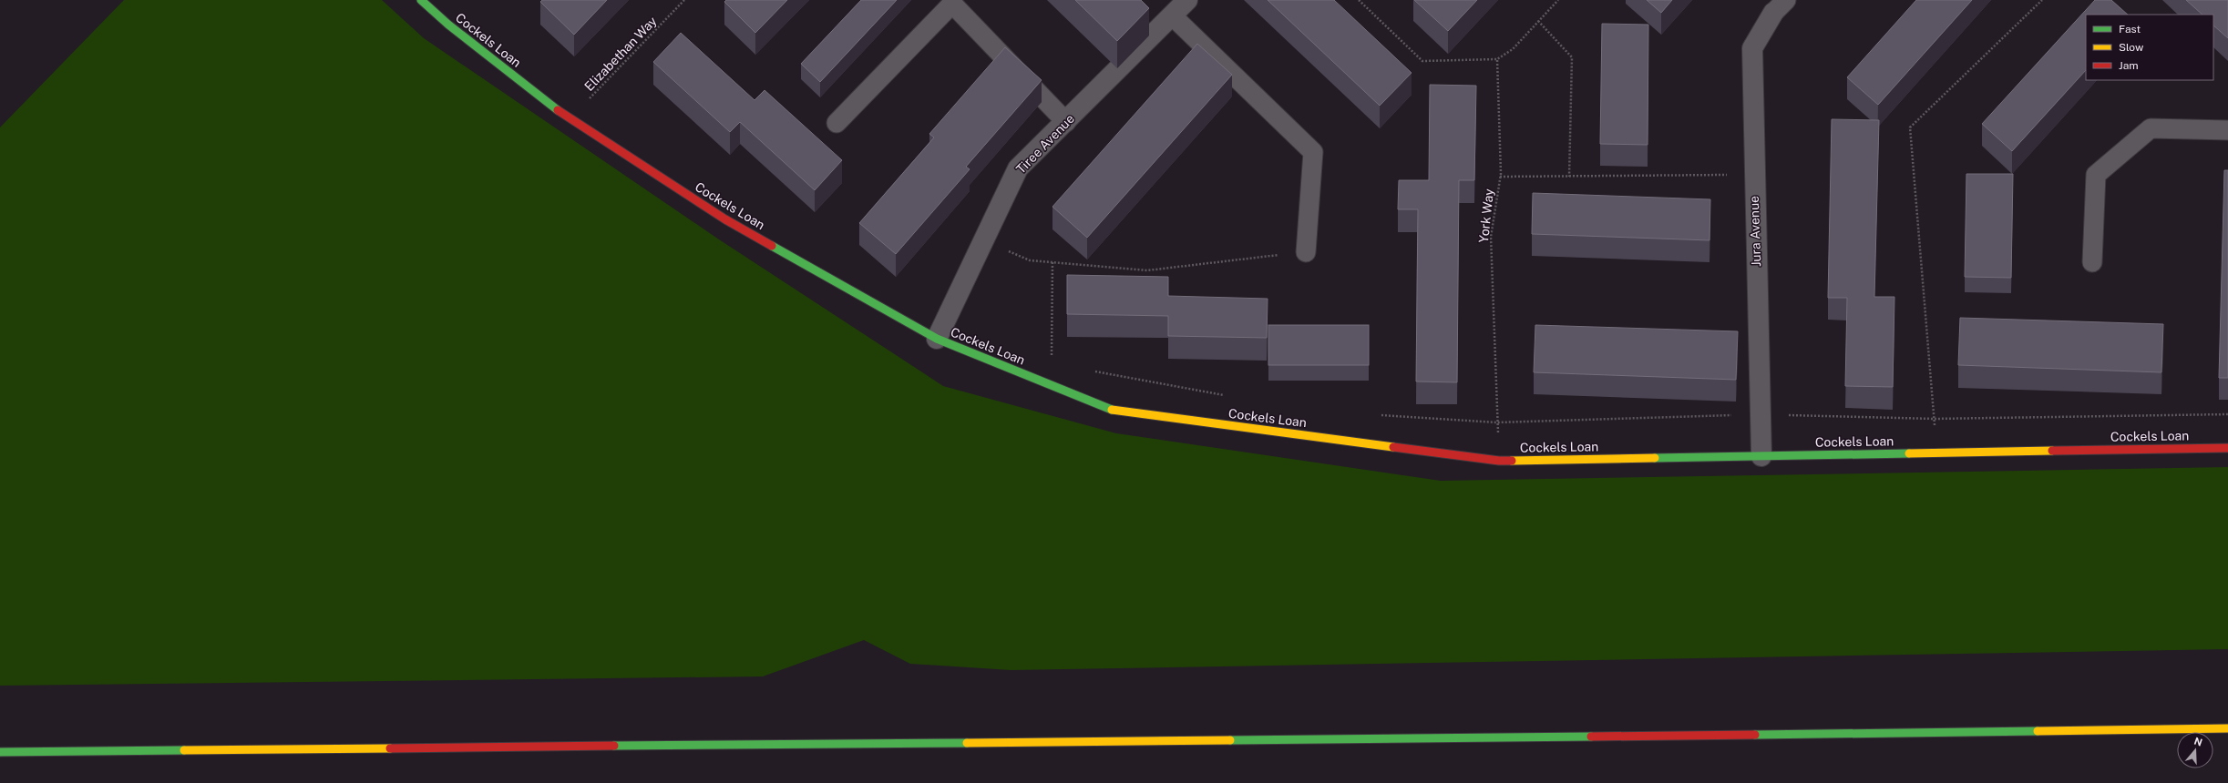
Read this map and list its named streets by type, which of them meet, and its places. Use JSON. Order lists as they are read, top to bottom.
{
  "streets": {
    "main road": ["Cockels Loan"],
    "street": ["Tiree Avenue", "Jura Avenue"],
    "path": ["Elizabethan Way", "York Way"]
  },
  "crossings": [
    ["Cockels Loan", "Elizabethan Way"],
    ["Cockels Loan", "Tiree Avenue"],
    ["Cockels Loan", "York Way"],
    ["Cockels Loan", "Jura Avenue"]
  ],
  "legend": ["Fast", "Slow", "Jam"],
  "north": "top"
}
